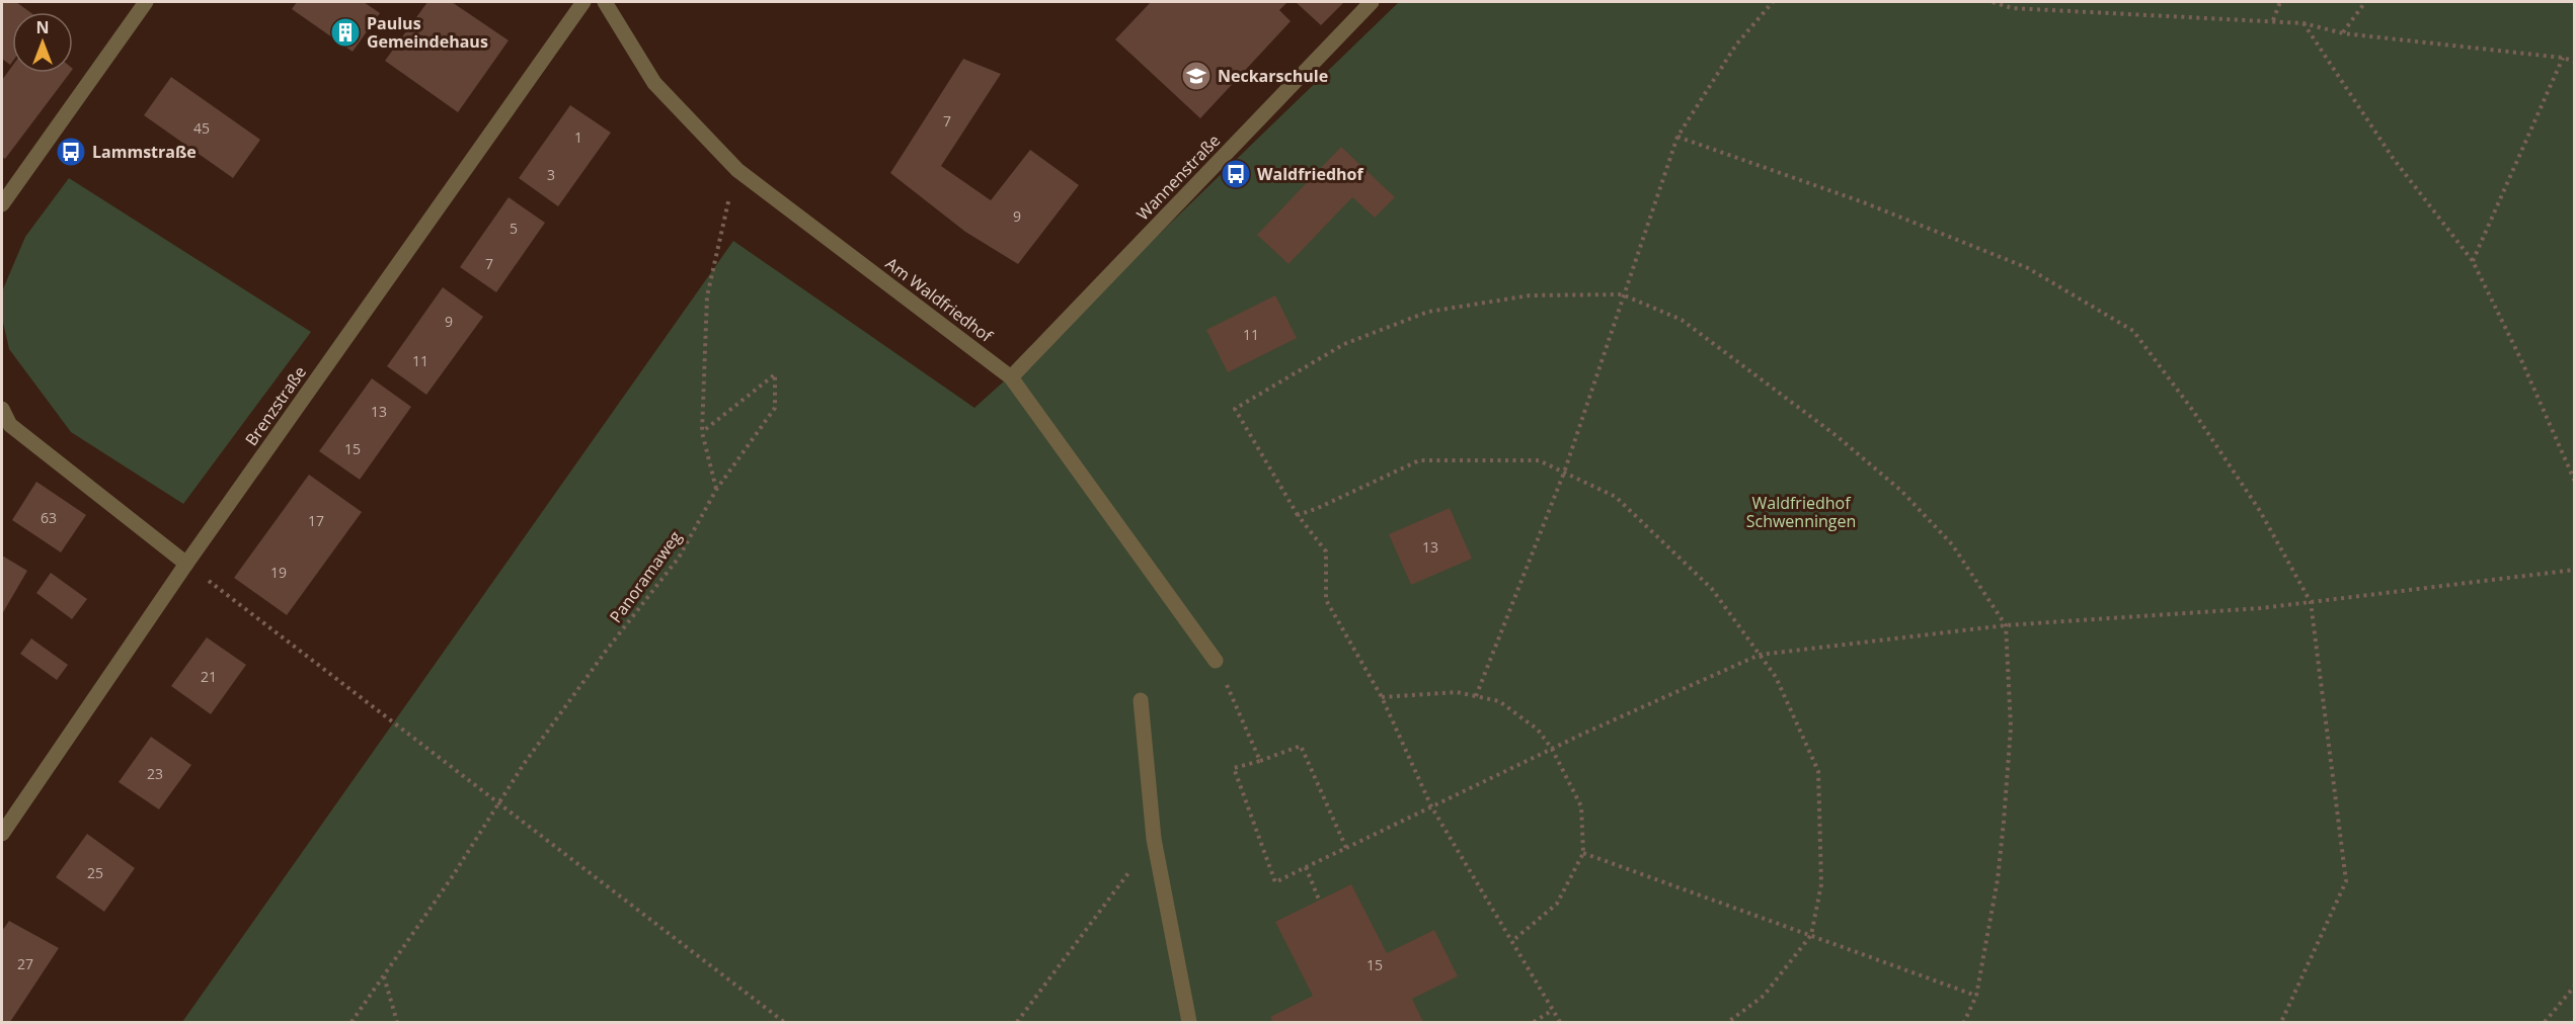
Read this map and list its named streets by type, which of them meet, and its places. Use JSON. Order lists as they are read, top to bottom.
{
  "streets": {
    "street": ["Wannenstraße", "Am Waldfriedhof", "Brenzstraße"],
    "path": ["Panoramaweg"]
  },
  "crossings": [
    ["Wannenstraße", "Am Waldfriedhof"]
  ],
  "parks": ["Waldfriedhof Schwenningen"],
  "places": {
    "building": ["Paulus Gemeindehaus"],
    "school or university": ["Neckarschule"],
    "bus stop": ["Lammstraße", "Waldfriedhof"]
  },
  "house_numbers": [
    "7",
    "45",
    "1",
    "3",
    "9",
    "5",
    "7",
    "9",
    "11",
    "11",
    "13",
    "15",
    "63",
    "17",
    "13",
    "19",
    "21",
    "23",
    "25",
    "27",
    "15"
  ],
  "north": "top"
}
